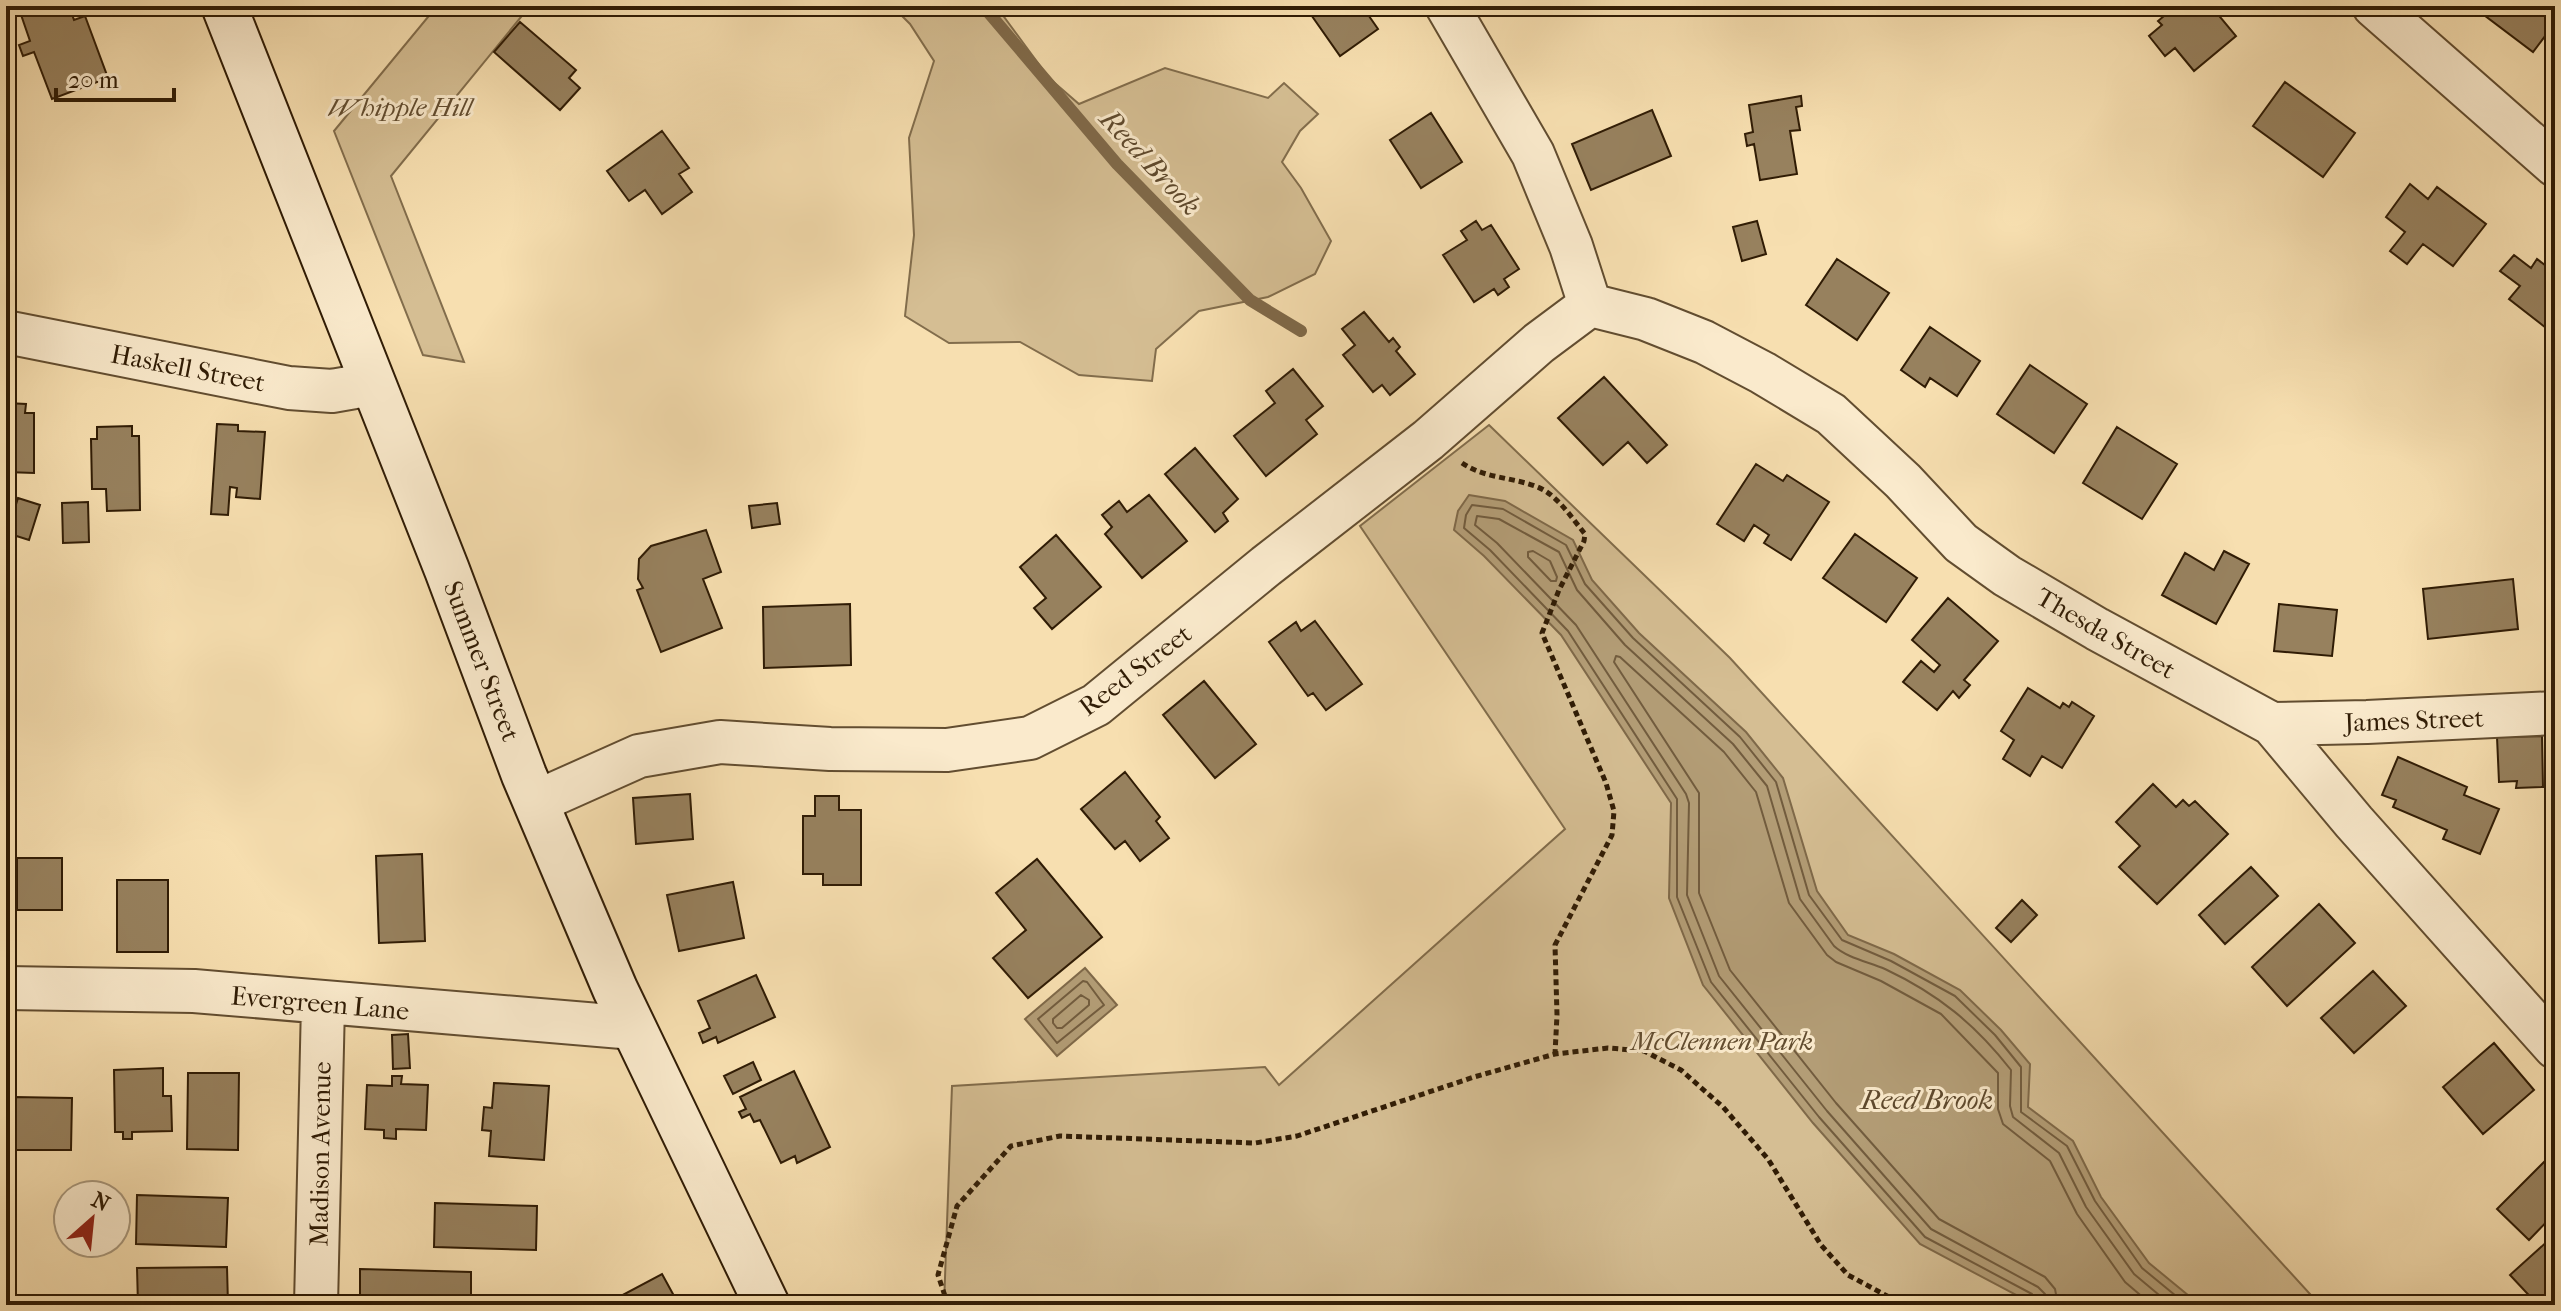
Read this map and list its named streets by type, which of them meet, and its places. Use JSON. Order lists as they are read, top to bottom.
{
  "streets": {
    "main road": ["Summer Street"],
    "street": [
      "Haskell Street",
      "Thesda Street",
      "Reed Street",
      "James Street",
      "Evergreen Lane",
      "Madison Avenue"
    ]
  },
  "crossings": [
    ["Haskell Street", "Summer Street"],
    ["Thesda Street", "Reed Street"],
    ["Thesda Street", "James Street"],
    ["Summer Street", "Reed Street"],
    ["Summer Street", "Evergreen Lane"],
    ["Evergreen Lane", "Madison Avenue"]
  ],
  "water": ["Reed Brook"],
  "parks": ["Whipple Hill", "McClennen Park"],
  "scale_bar": "20 m",
  "north": "top right"
}
